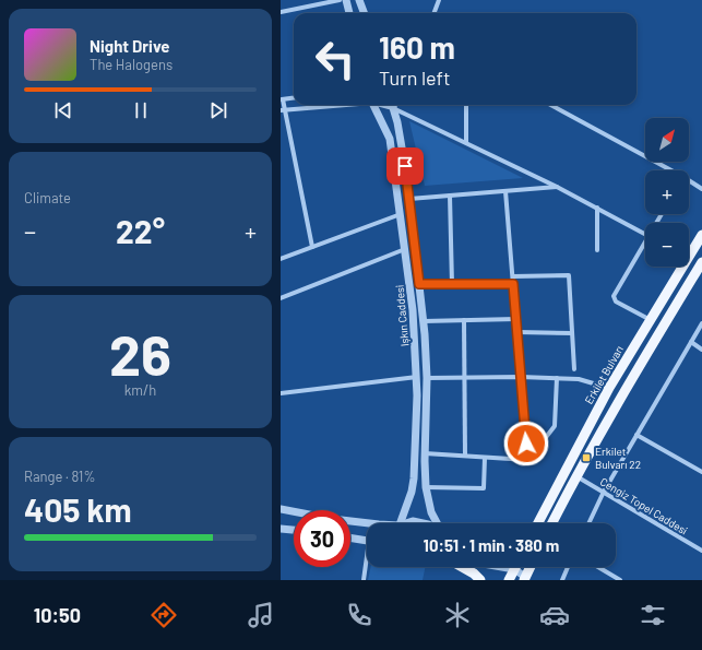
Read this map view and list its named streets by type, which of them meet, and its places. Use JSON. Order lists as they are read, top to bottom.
{
  "streets": {
    "main road": ["Erkilet Bulvarı"],
    "street": ["Işkın Caddesi", "Cengiz Topel Caddesi"]
  },
  "places": {
    "transit": ["Erkilet Bulvarı 22"]
  },
  "north": "top right",
  "page": {
    "turn": ["160 m", "Turn left"],
    "song": ["Night Drive", "The Halogens"],
    "map_buttons": ["+", "−"],
    "tile": [
      "Climate",
      ["26", "km/h"],
      ["Range · 81%", "405 km"]
    ],
    "heat": ["−", "22°", "+"],
    "limit": "30",
    "trip": "10:51 · 1 min · 380 m",
    "tabs": "10:50"
  }
}
